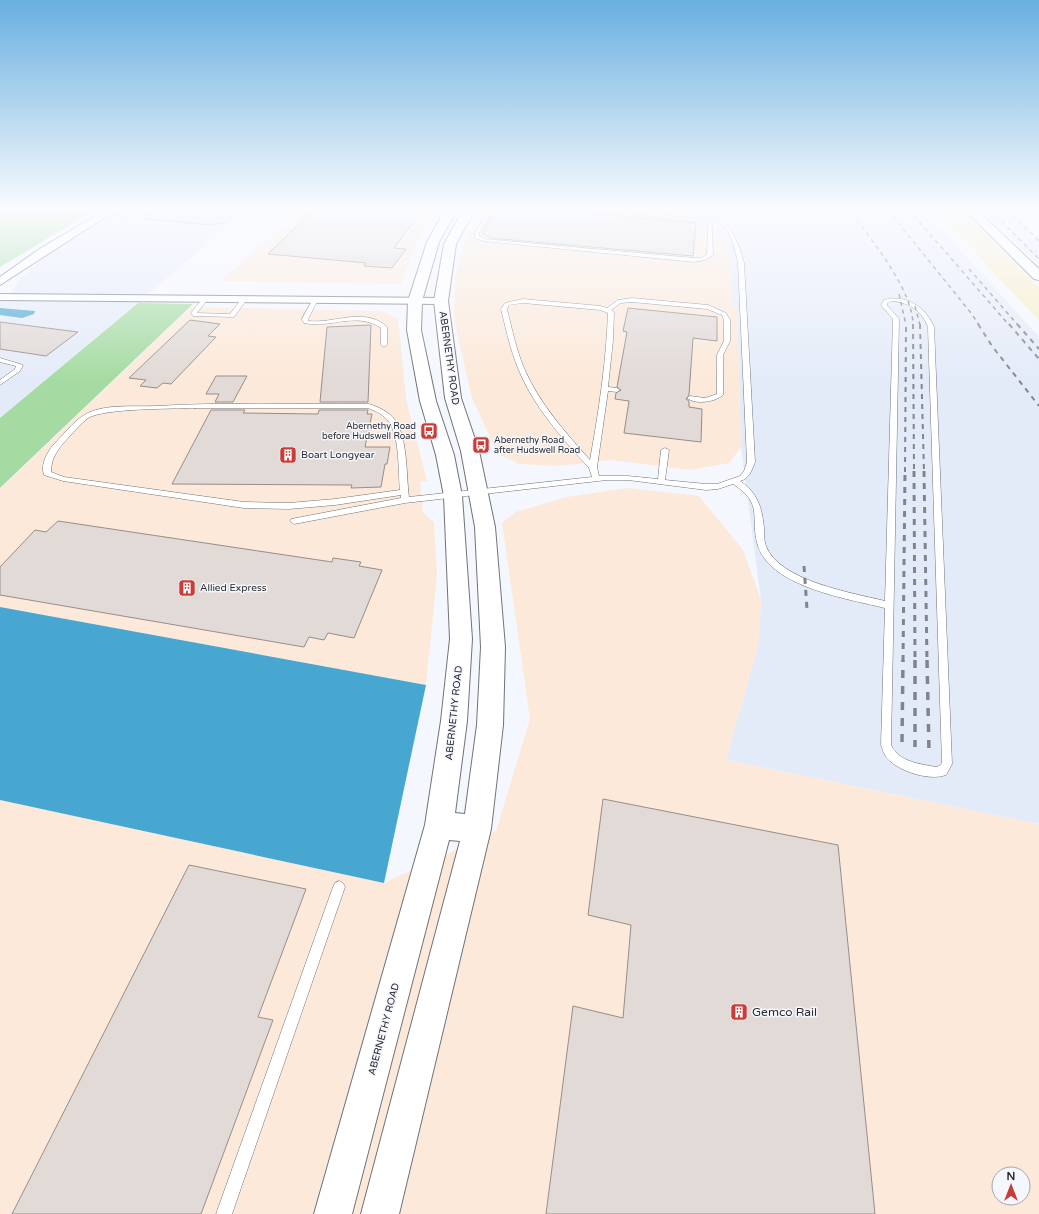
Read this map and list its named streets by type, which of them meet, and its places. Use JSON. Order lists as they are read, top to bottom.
{
  "streets": {
    "main road": ["ABERNETHY ROAD"]
  },
  "places": {
    "bus stop": ["Abernethy Road before Hudswell Road", "Abernethy Road after Hudswell Road"],
    "building": ["Boart Longyear", "Allied Express", "Gemco Rail"]
  },
  "north": "top"
}
